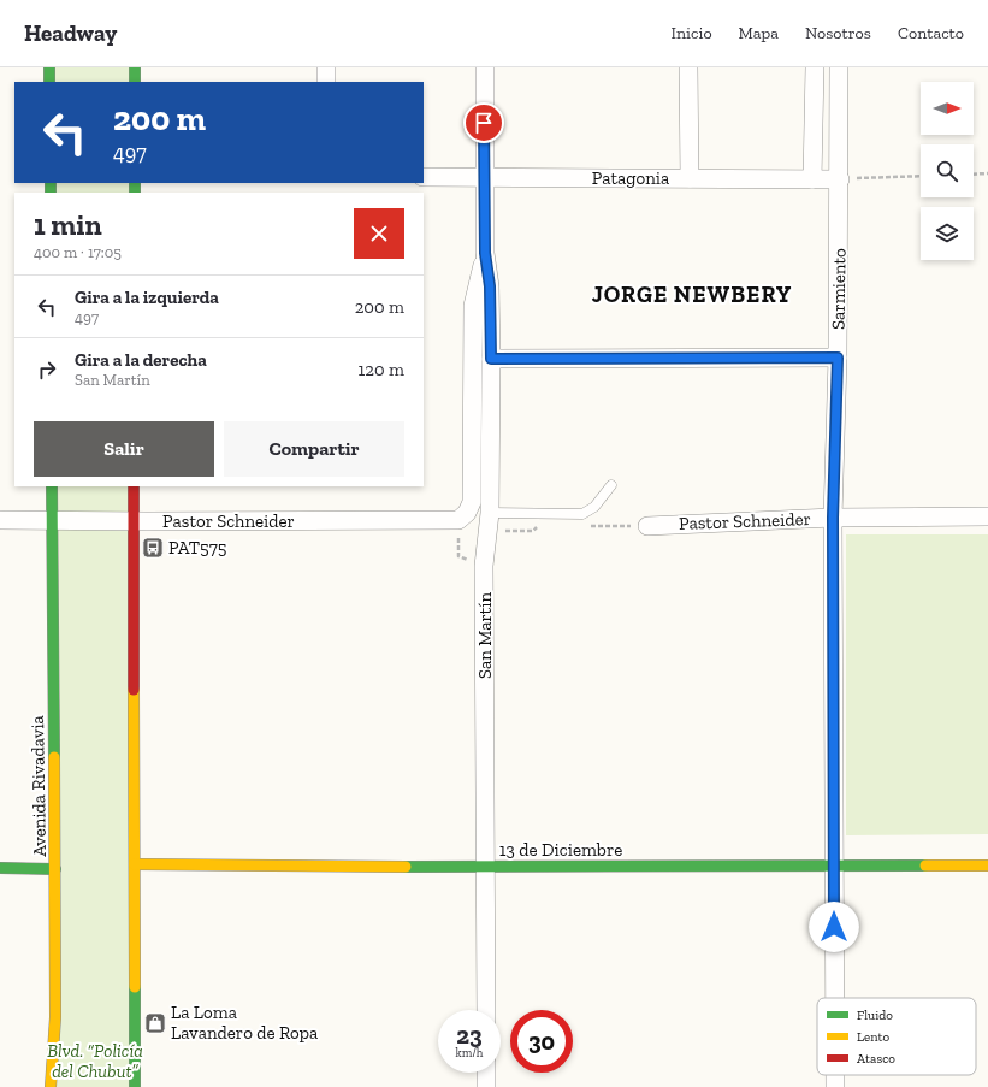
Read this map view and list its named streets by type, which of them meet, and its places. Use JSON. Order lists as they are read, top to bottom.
{
  "streets": {
    "main road": ["Avenida Rivadavia", "13 de Diciembre"],
    "street": [
      "Patagonia",
      "Sarmiento",
      "Pastor Schneider",
      "San Martín"
    ]
  },
  "crossings": [
    ["Patagonia", "Sarmiento"],
    ["Patagonia", "San Martín"],
    ["Sarmiento", "Pastor Schneider"],
    ["Sarmiento", "13 de Diciembre"],
    ["Pastor Schneider", "San Martín"],
    ["Pastor Schneider", "Avenida Rivadavia"],
    ["San Martín", "13 de Diciembre"]
  ],
  "districts": ["JORGE NEWBERY"],
  "parks": ["Blvd. “Policía del Chubut”"],
  "places": {
    "bus stop": ["PAT575"],
    "shop": ["La Loma Lavandero de Ropa"]
  },
  "legend": ["Fluido", "Lento", "Atasco"],
  "north": "right",
  "page": {
    "header": "Headway",
    "nav": [
      "Inicio",
      "Mapa",
      "Nosotros",
      "Contacto"
    ],
    "turn": ["200 m", "497"],
    "heading": ["1 min", "400 m · 17:05"],
    "list": [
      {
        "name": "Gira a la izquierda",
        "note": "497",
        "value": "200 m"
      },
      {
        "name": "Gira a la derecha",
        "note": "San Martín",
        "value": "120 m"
      }
    ],
    "buttons": ["Salir", "Compartir"],
    "speed": "23 km/h",
    "limit": "30"
  }
}
